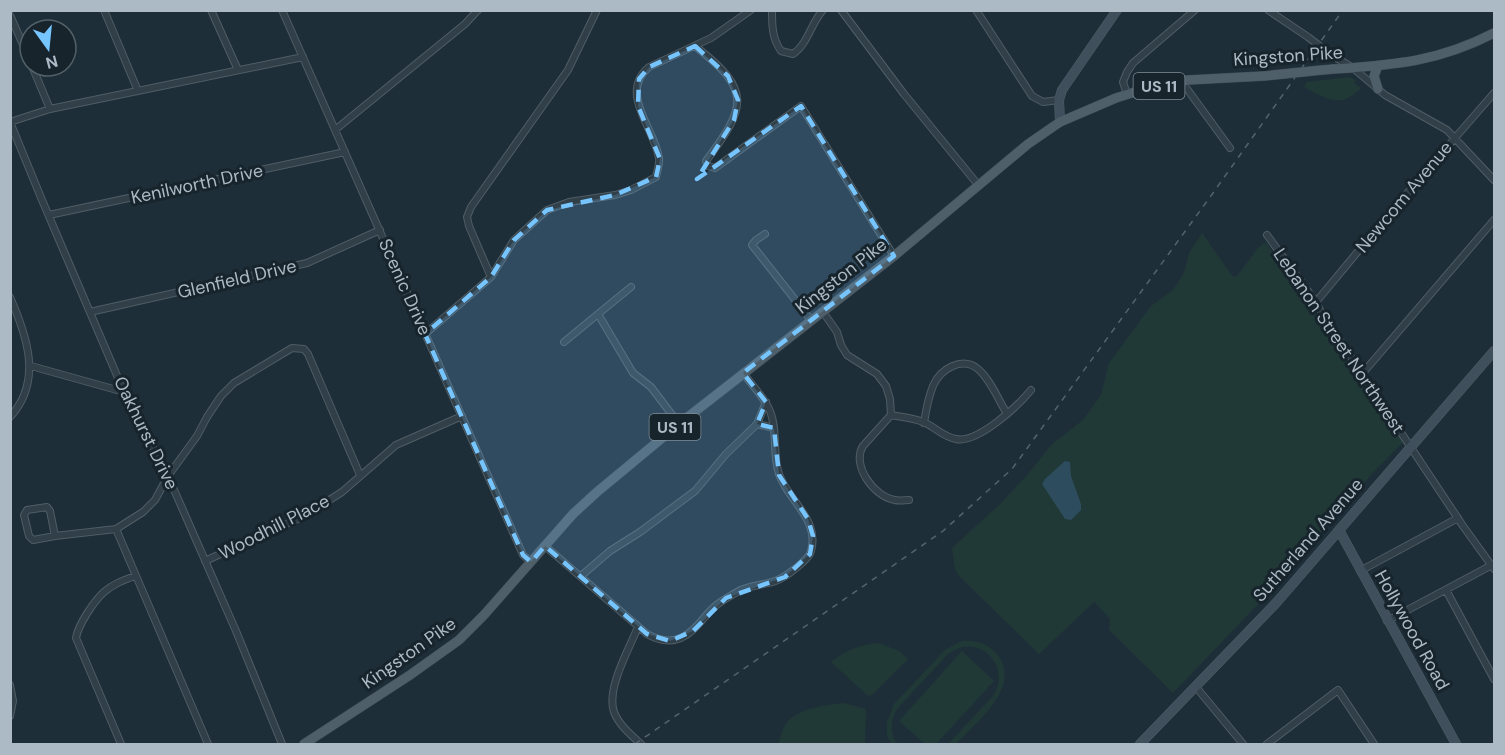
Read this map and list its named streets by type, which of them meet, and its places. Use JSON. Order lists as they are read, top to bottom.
{
  "streets": {
    "main road": ["Kingston Pike", "US 11"],
    "street": [
      "Kenilworth Drive",
      "Newcom Avenue",
      "Glenfield Drive",
      "Scenic Drive",
      "Lebanon Street Northwest",
      "Oakhurst Drive",
      "Woodhill Place",
      "Sutherland Avenue",
      "Hollywood Road"
    ]
  },
  "crossings": [
    ["Kingston Pike", "Scenic Drive"],
    ["Kenilworth Drive", "Scenic Drive"],
    ["Kenilworth Drive", "Oakhurst Drive"],
    ["Newcom Avenue", "Lebanon Street Northwest"],
    ["Glenfield Drive", "Scenic Drive"],
    ["Glenfield Drive", "Oakhurst Drive"],
    ["Scenic Drive", "Oakhurst Drive"],
    ["Scenic Drive", "Woodhill Place"],
    ["Lebanon Street Northwest", "Sutherland Avenue"],
    ["Oakhurst Drive", "Woodhill Place"],
    ["Sutherland Avenue", "Hollywood Road"]
  ],
  "north": "bottom"
}
